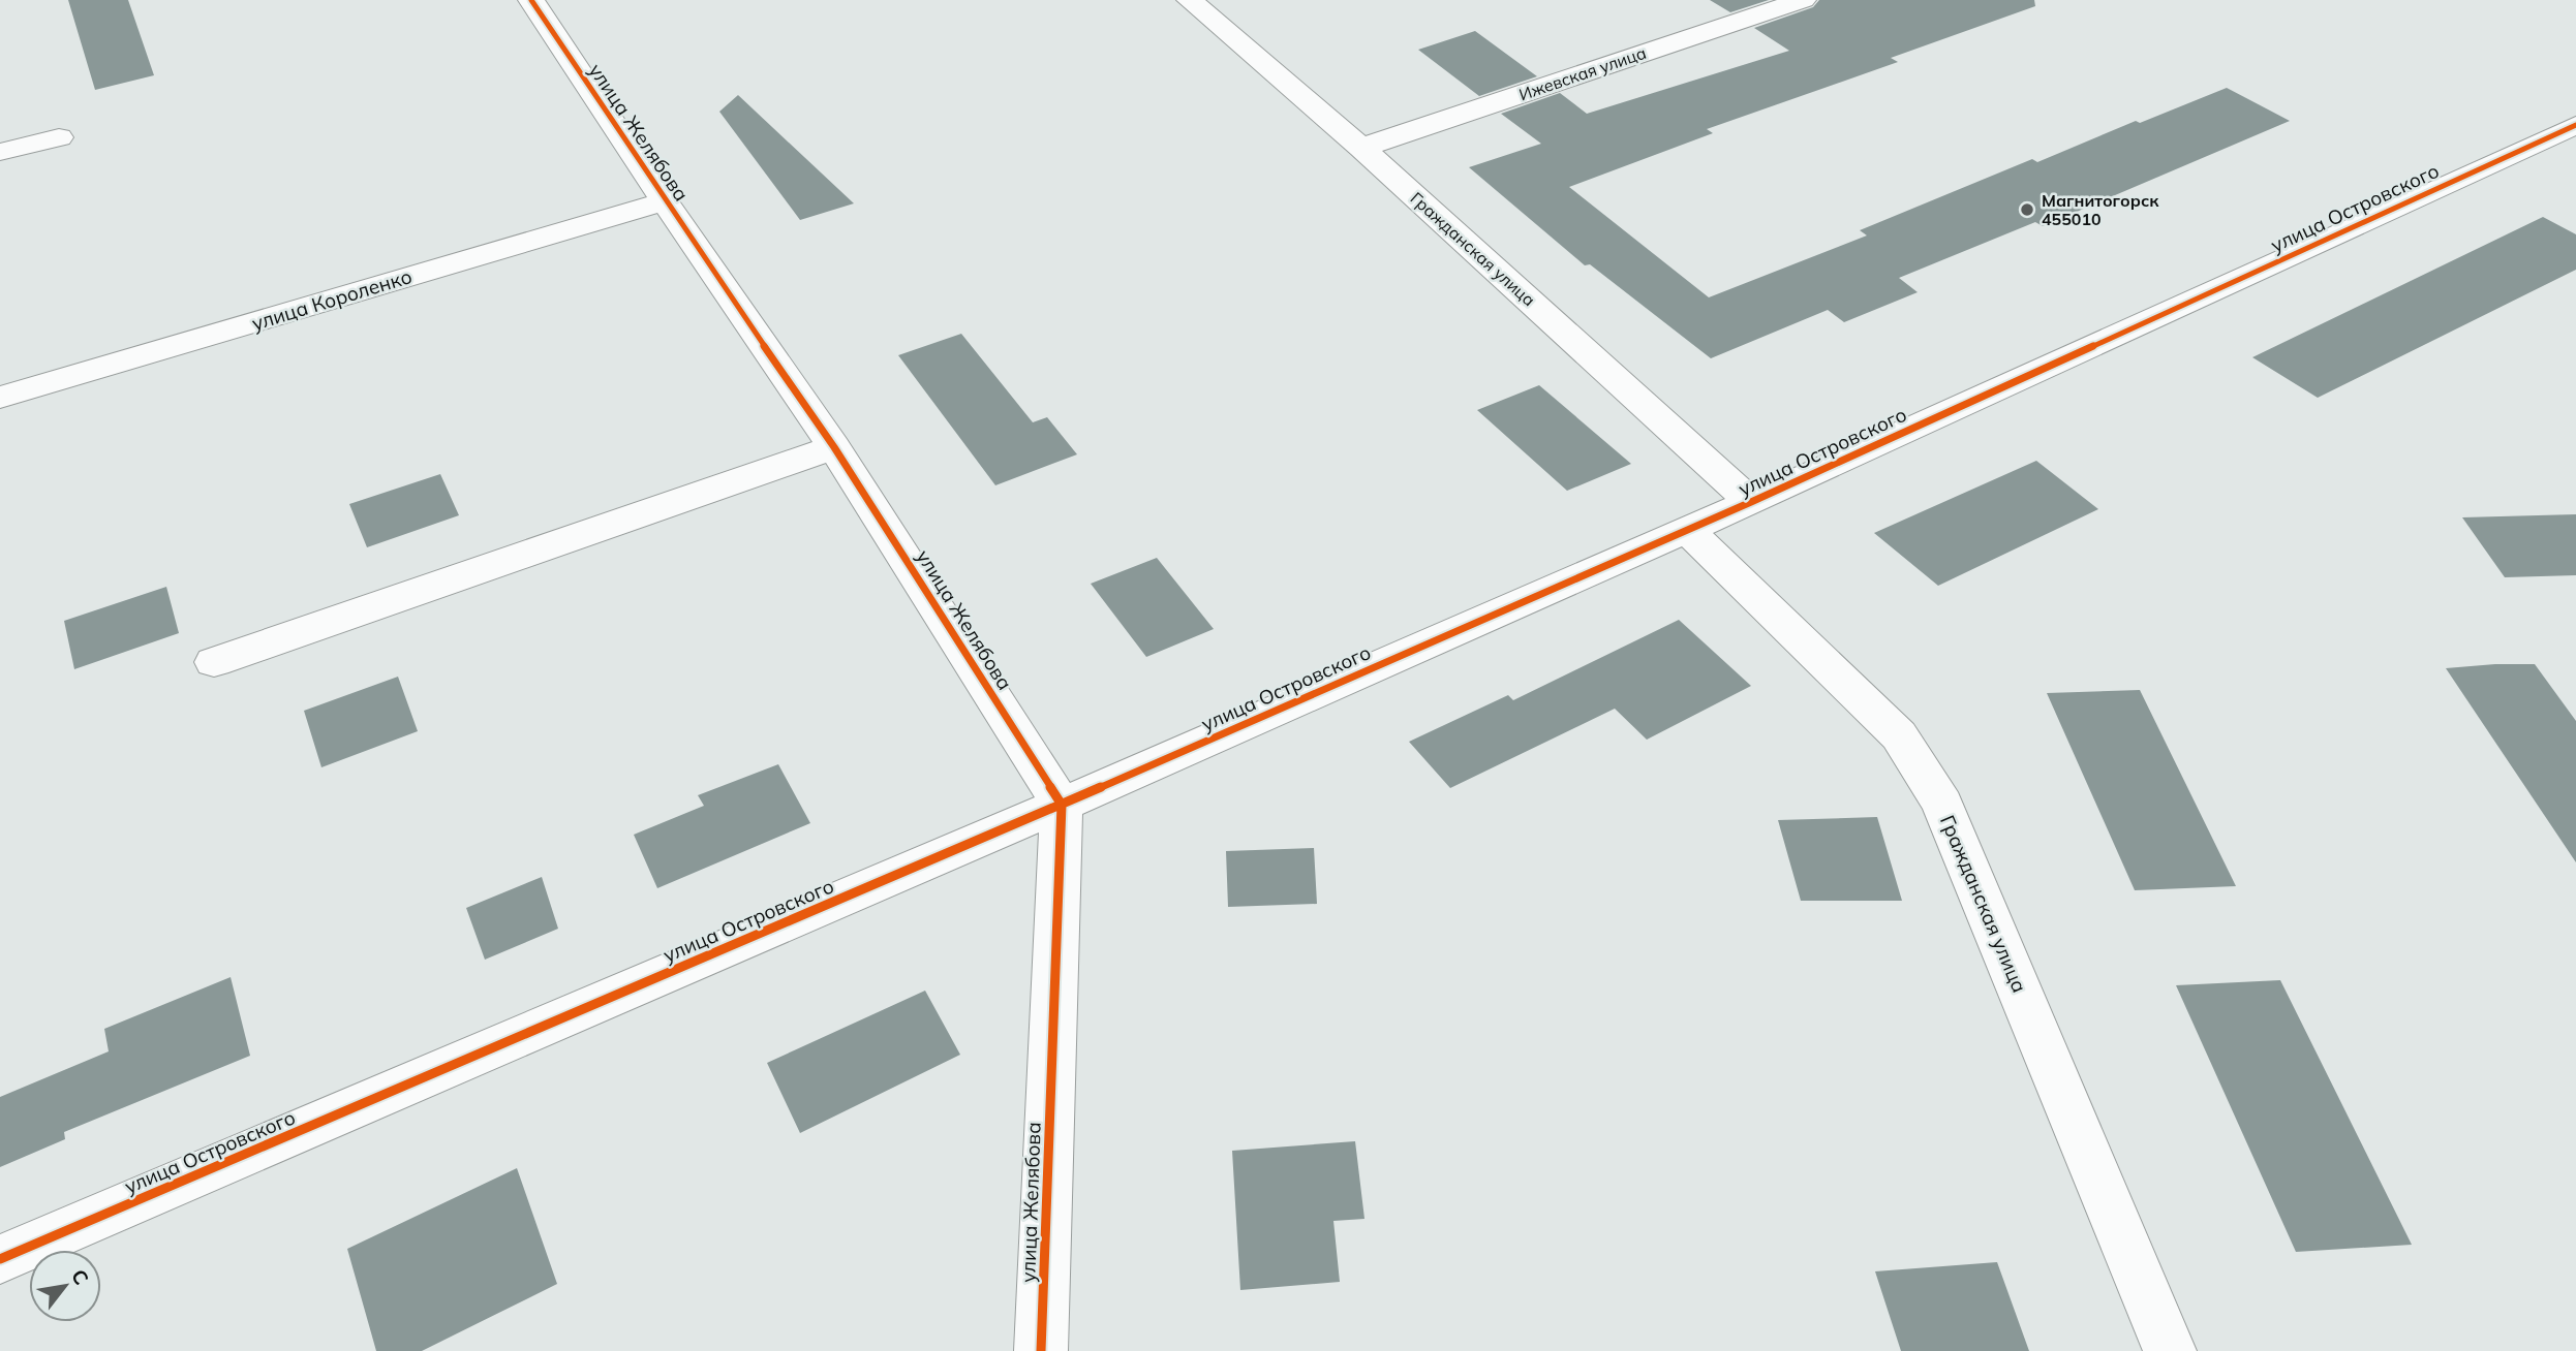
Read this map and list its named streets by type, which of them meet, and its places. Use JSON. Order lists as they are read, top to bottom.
{
  "streets": {
    "street": [
      "Ижевская улица",
      "улица Желябова",
      "улица Островского",
      "Гражданская улица",
      "улица Короленко"
    ]
  },
  "crossings": [
    ["Ижевская улица", "Гражданская улица"],
    ["улица Желябова", "улица Островского"],
    ["улица Желябова", "улица Короленко"],
    ["улица Островского", "Гражданская улица"]
  ],
  "places": ["Магнитогорск 455010"],
  "north": "top right"
}
